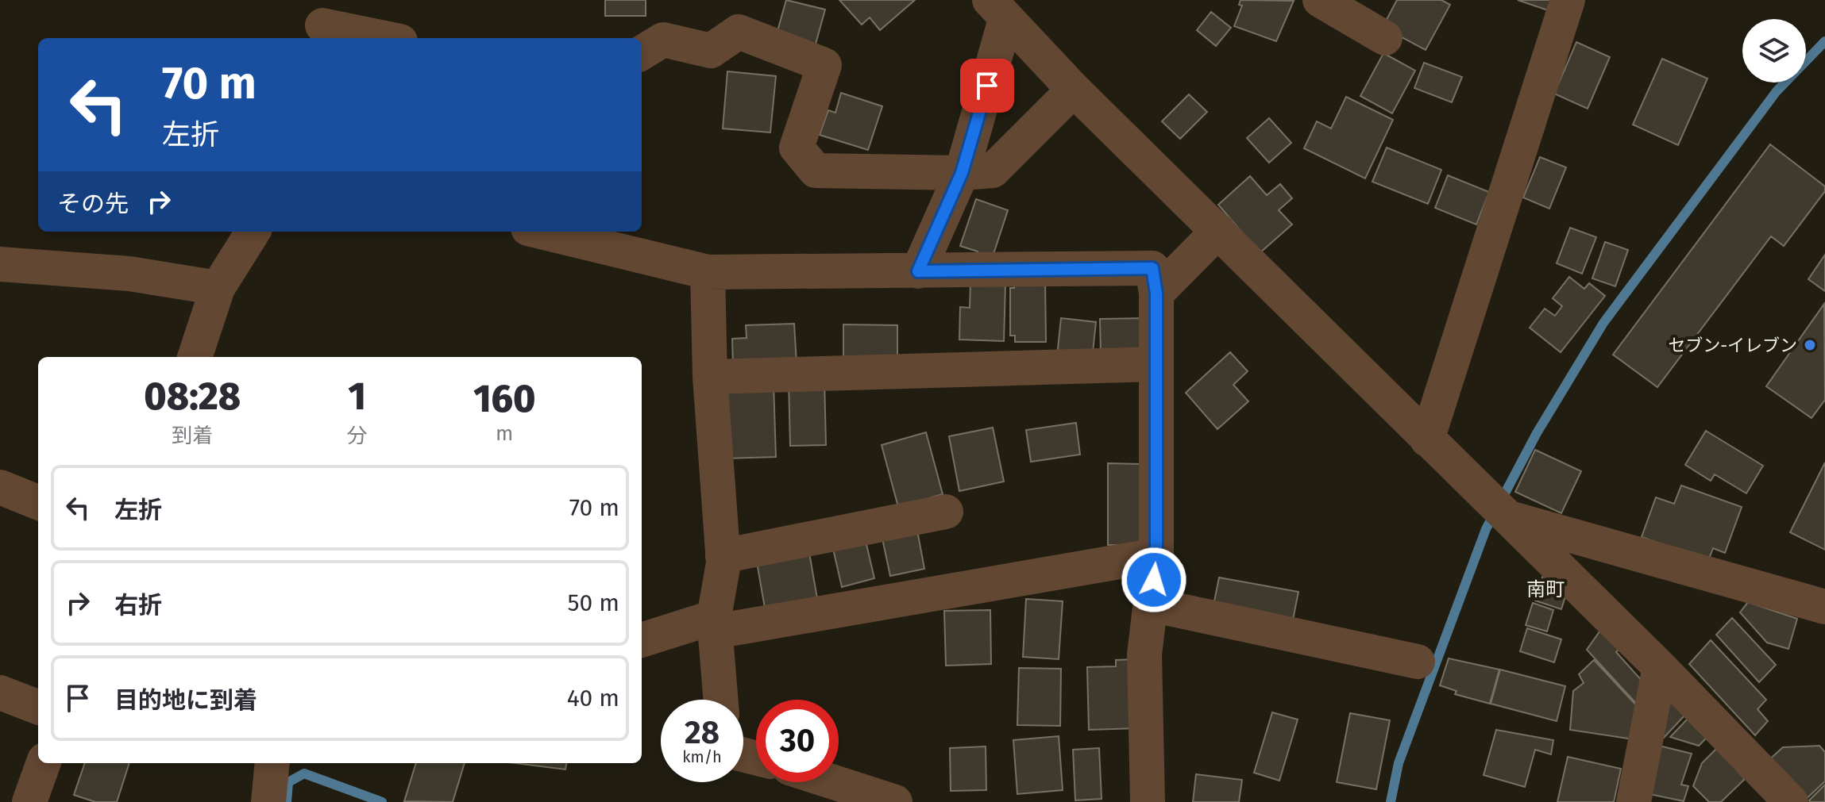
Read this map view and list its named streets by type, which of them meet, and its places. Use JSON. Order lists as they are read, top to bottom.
{
  "districts": ["南町"],
  "places": ["セブン-イレブン"],
  "page": {
    "turn": ["70 m", "左折"],
    "then": "その先",
    "eta": [
      "08:28",
      "到着",
      "1",
      "分",
      "160",
      "m"
    ],
    "list": [
      {
        "name": "左折",
        "value": "70 m"
      },
      {
        "name": "右折",
        "value": "50 m"
      },
      {
        "name": "目的地に到着",
        "value": "40 m"
      }
    ],
    "speed": "28 km/h",
    "limit": "30"
  }
}
